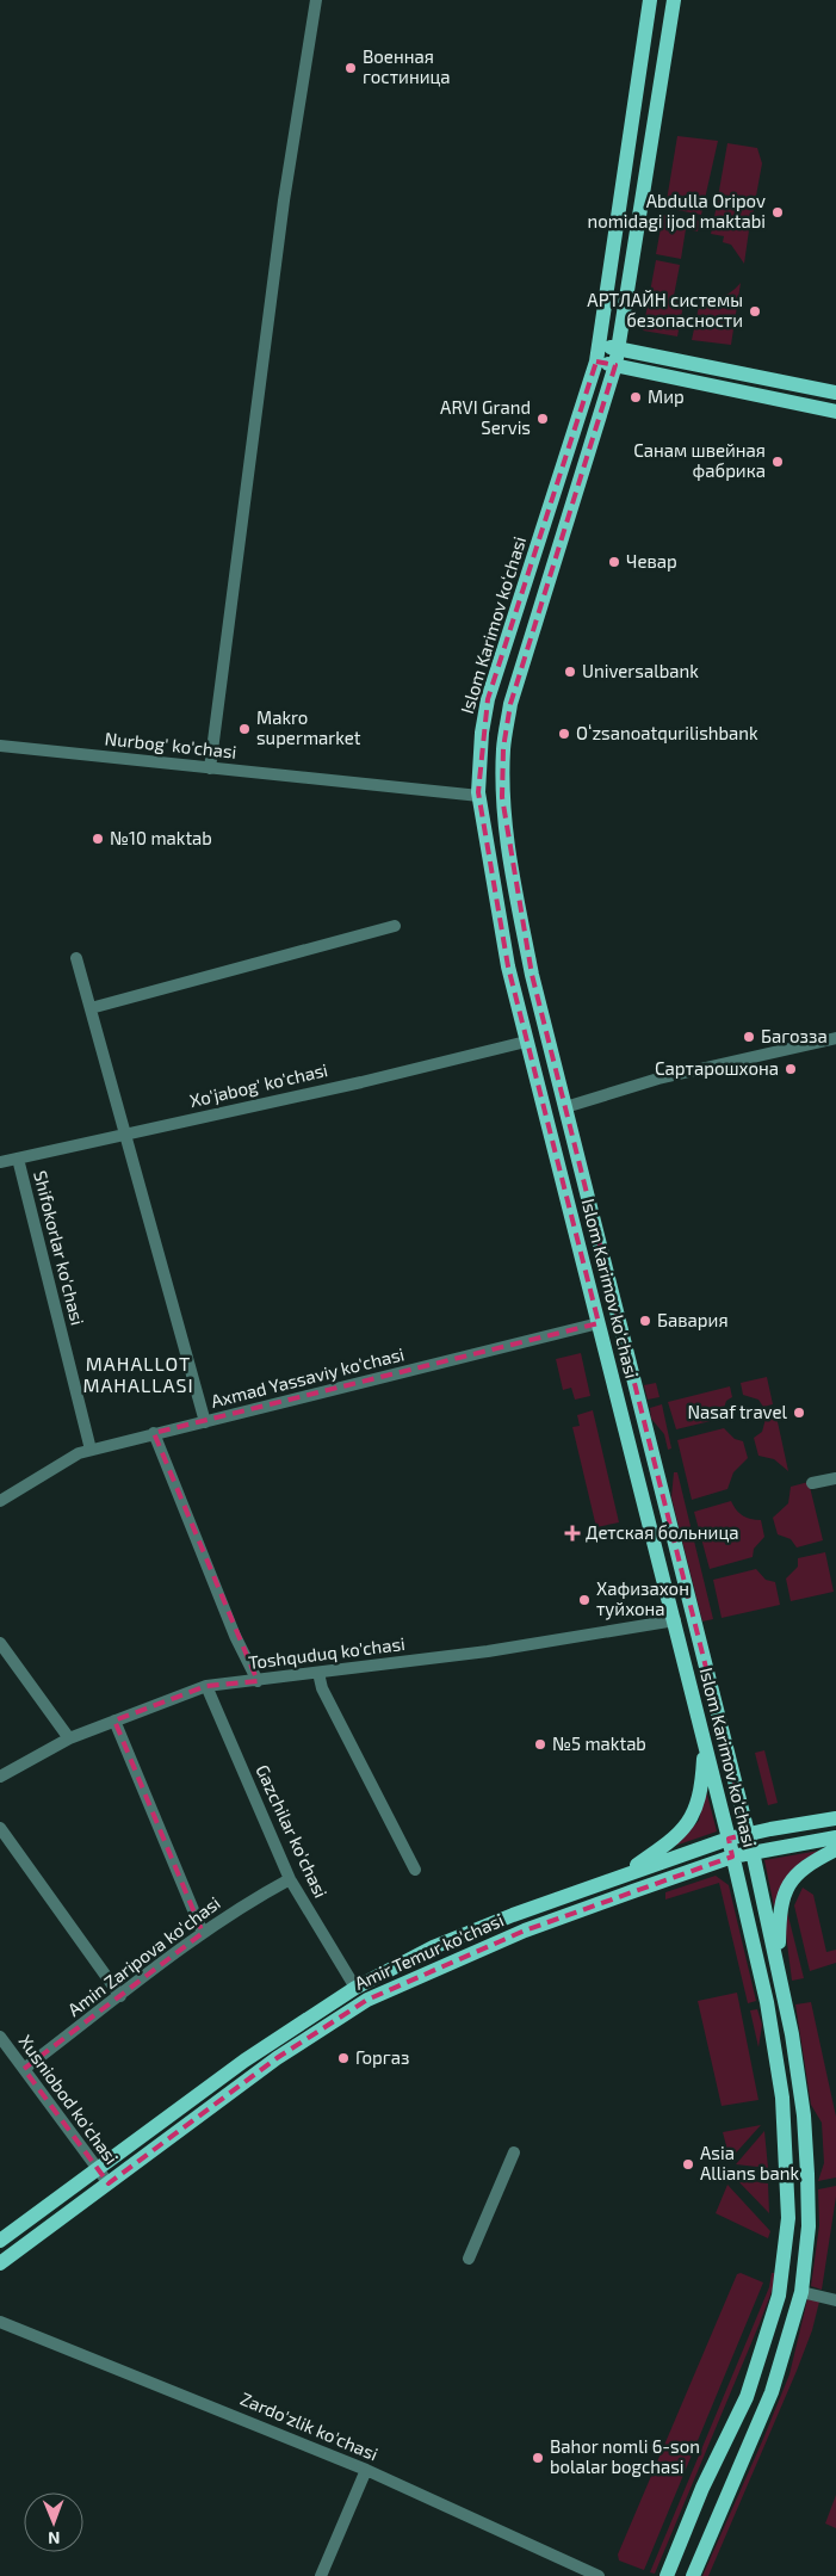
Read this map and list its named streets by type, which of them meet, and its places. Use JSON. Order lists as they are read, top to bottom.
{
  "streets": {
    "main road": ["Islom Karimov ko‘chasi", "Amir Temur ko'chasi"],
    "street": [
      "Nurbog' ko'chasi",
      "Xo'jabog' ko'chasi",
      "Shifokorlar ko'chasi",
      "Axmad Yassaviy ko'chasi",
      "Toshquduq ko'chasi",
      "Gazchilar ko'chasi",
      "Amin Zaripova ko'chasi",
      "Xusniobod ko'chasi",
      "Zardo'zlik ko'chasi"
    ]
  },
  "crossings": [
    ["Islom Karimov ko‘chasi", "Nurbog' ko'chasi"],
    ["Islom Karimov ko‘chasi", "Xo'jabog' ko'chasi"],
    ["Islom Karimov ko‘chasi", "Axmad Yassaviy ko'chasi"],
    ["Islom Karimov ko‘chasi", "Toshquduq ko'chasi"],
    ["Islom Karimov ko‘chasi", "Amir Temur ko'chasi"],
    ["Xo'jabog' ko'chasi", "Shifokorlar ko'chasi"],
    ["Shifokorlar ko'chasi", "Axmad Yassaviy ko'chasi"],
    ["Toshquduq ko'chasi", "Gazchilar ko'chasi"],
    ["Gazchilar ko'chasi", "Amir Temur ko'chasi"],
    ["Gazchilar ko'chasi", "Amin Zaripova ko'chasi"],
    ["Amir Temur ko'chasi", "Xusniobod ko'chasi"],
    ["Amin Zaripova ko'chasi", "Xusniobod ko'chasi"]
  ],
  "districts": ["MAHALLOT MAHALLASI"],
  "places": {
    "other": [
      "Военная гостиница",
      "Abdulla Oripov nomidagi ijod maktabi",
      "АРТЛАЙН системы безопасности",
      "Мир",
      "ARVI Grand Servis",
      "Санам швейная фабрика",
      "Чевар",
      "Universalbank",
      "Makro supermarket",
      "Oʻzsanoatqurilishbank",
      "№10 maktab",
      "Багозза",
      "Сартарошхона",
      "Бавария",
      "Nasaf travel",
      "Хафизахон туйхона",
      "№5 maktab",
      "Горгаз",
      "Asia Allians bank",
      "Bahor nomli 6-son bolalar bogchasi"
    ],
    "health": ["Детская больница"]
  },
  "north": "bottom"
}
